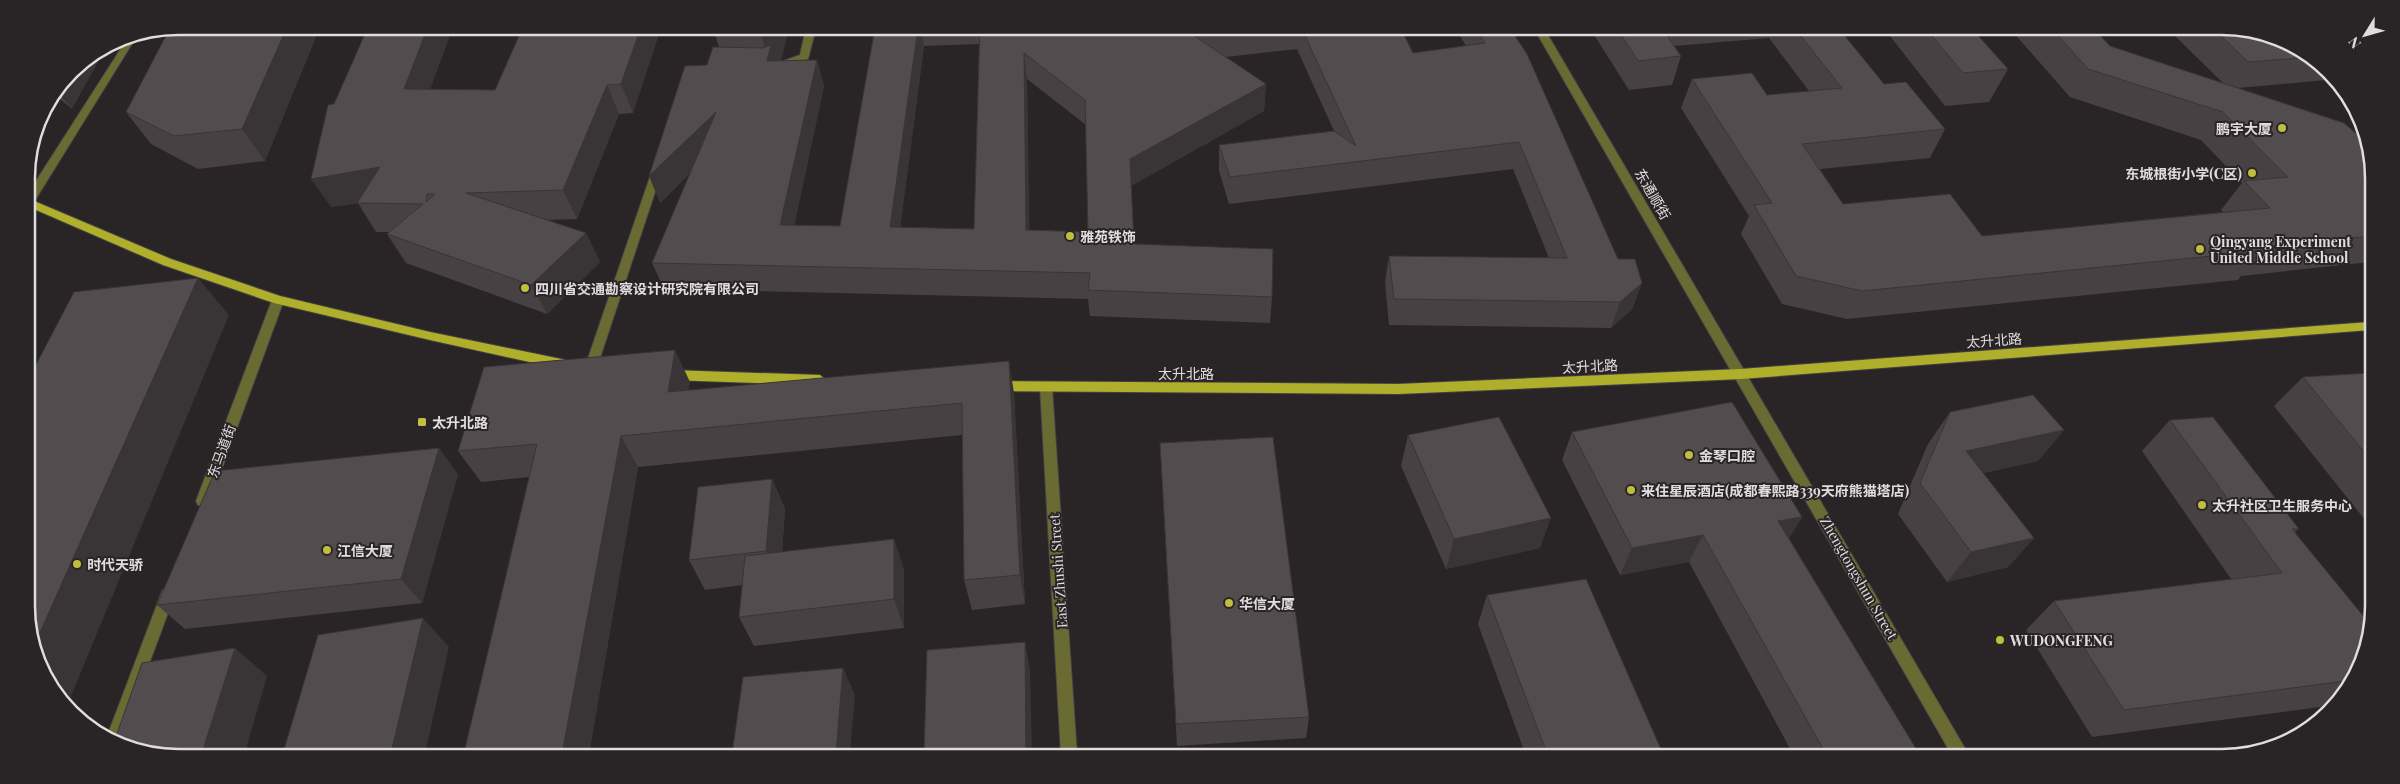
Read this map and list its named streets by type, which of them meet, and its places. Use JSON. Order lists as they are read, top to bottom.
{
  "streets": {
    "main road": ["太升北路"],
    "street": [
      "东通顺街",
      "东马道街",
      "East Zhushi Street",
      "Zhengtongshun Street"
    ]
  },
  "crossings": [
    ["东通顺街", "太升北路"],
    ["东通顺街", "Zhengtongshun Street"],
    ["太升北路", "East Zhushi Street"],
    ["太升北路", "Zhengtongshun Street"]
  ],
  "places": {
    "other": [
      "鹏宇大厦",
      "东城根街小学(C区)",
      "雅苑铁饰",
      "Qingyang Experiment United Middle School",
      "四川省交通勘察设计研究院有限公司",
      "金琴口腔",
      "来住星辰酒店(成都春熙路339天府熊猫塔店)",
      "太升社区卫生服务中心",
      "江信大厦",
      "时代天骄",
      "华信大厦",
      "WUDONGFENG"
    ],
    "transit": ["太升北路"]
  },
  "north": "bottom left"
}
